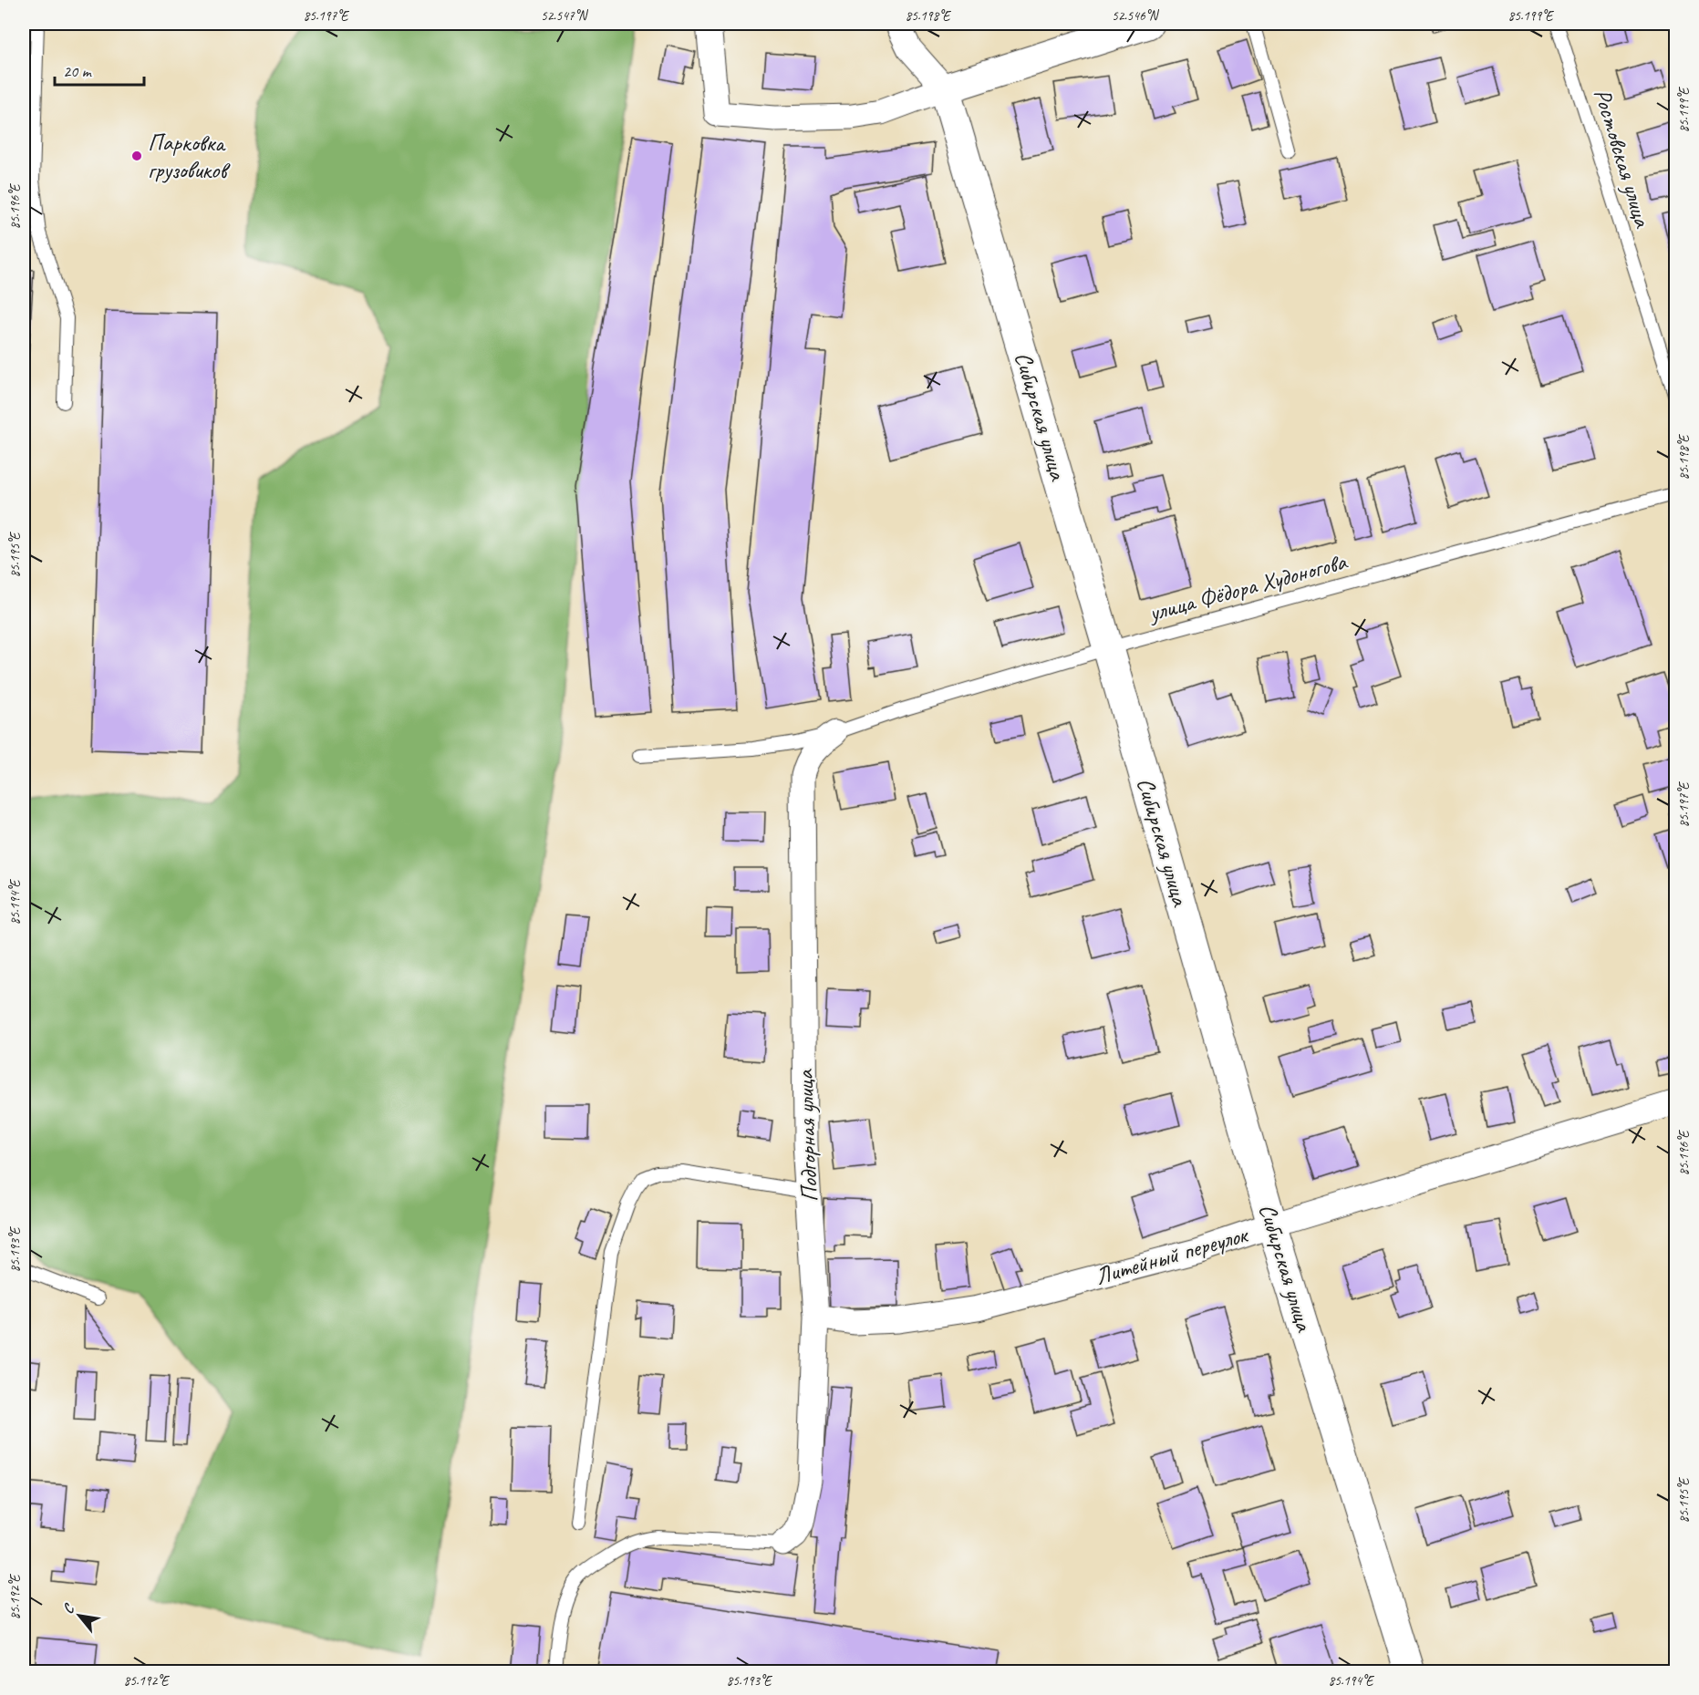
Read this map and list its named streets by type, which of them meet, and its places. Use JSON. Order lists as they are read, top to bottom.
{
  "streets": {
    "street": ["Сибирская улица", "Подгорная улица", "Литейный переулок"],
    "lane": ["Ростовская улица", "улица Фёдора Худоногова"]
  },
  "crossings": [
    ["Сибирская улица", "улица Фёдора Худоногова"],
    ["Сибирская улица", "Литейный переулок"],
    ["улица Фёдора Худоногова", "Подгорная улица"],
    ["Подгорная улица", "Литейный переулок"]
  ],
  "places": ["Парковка грузовиков"],
  "scale_bar": "20 m",
  "north": "top left",
  "coordinates": [
    "85.197°E",
    "52.547°N",
    "85.198°E",
    "52.546°N",
    "85.199°E",
    "85.196°E",
    "85.195°E",
    "85.194°E",
    "85.193°E",
    "85.192°E"
  ]
}
